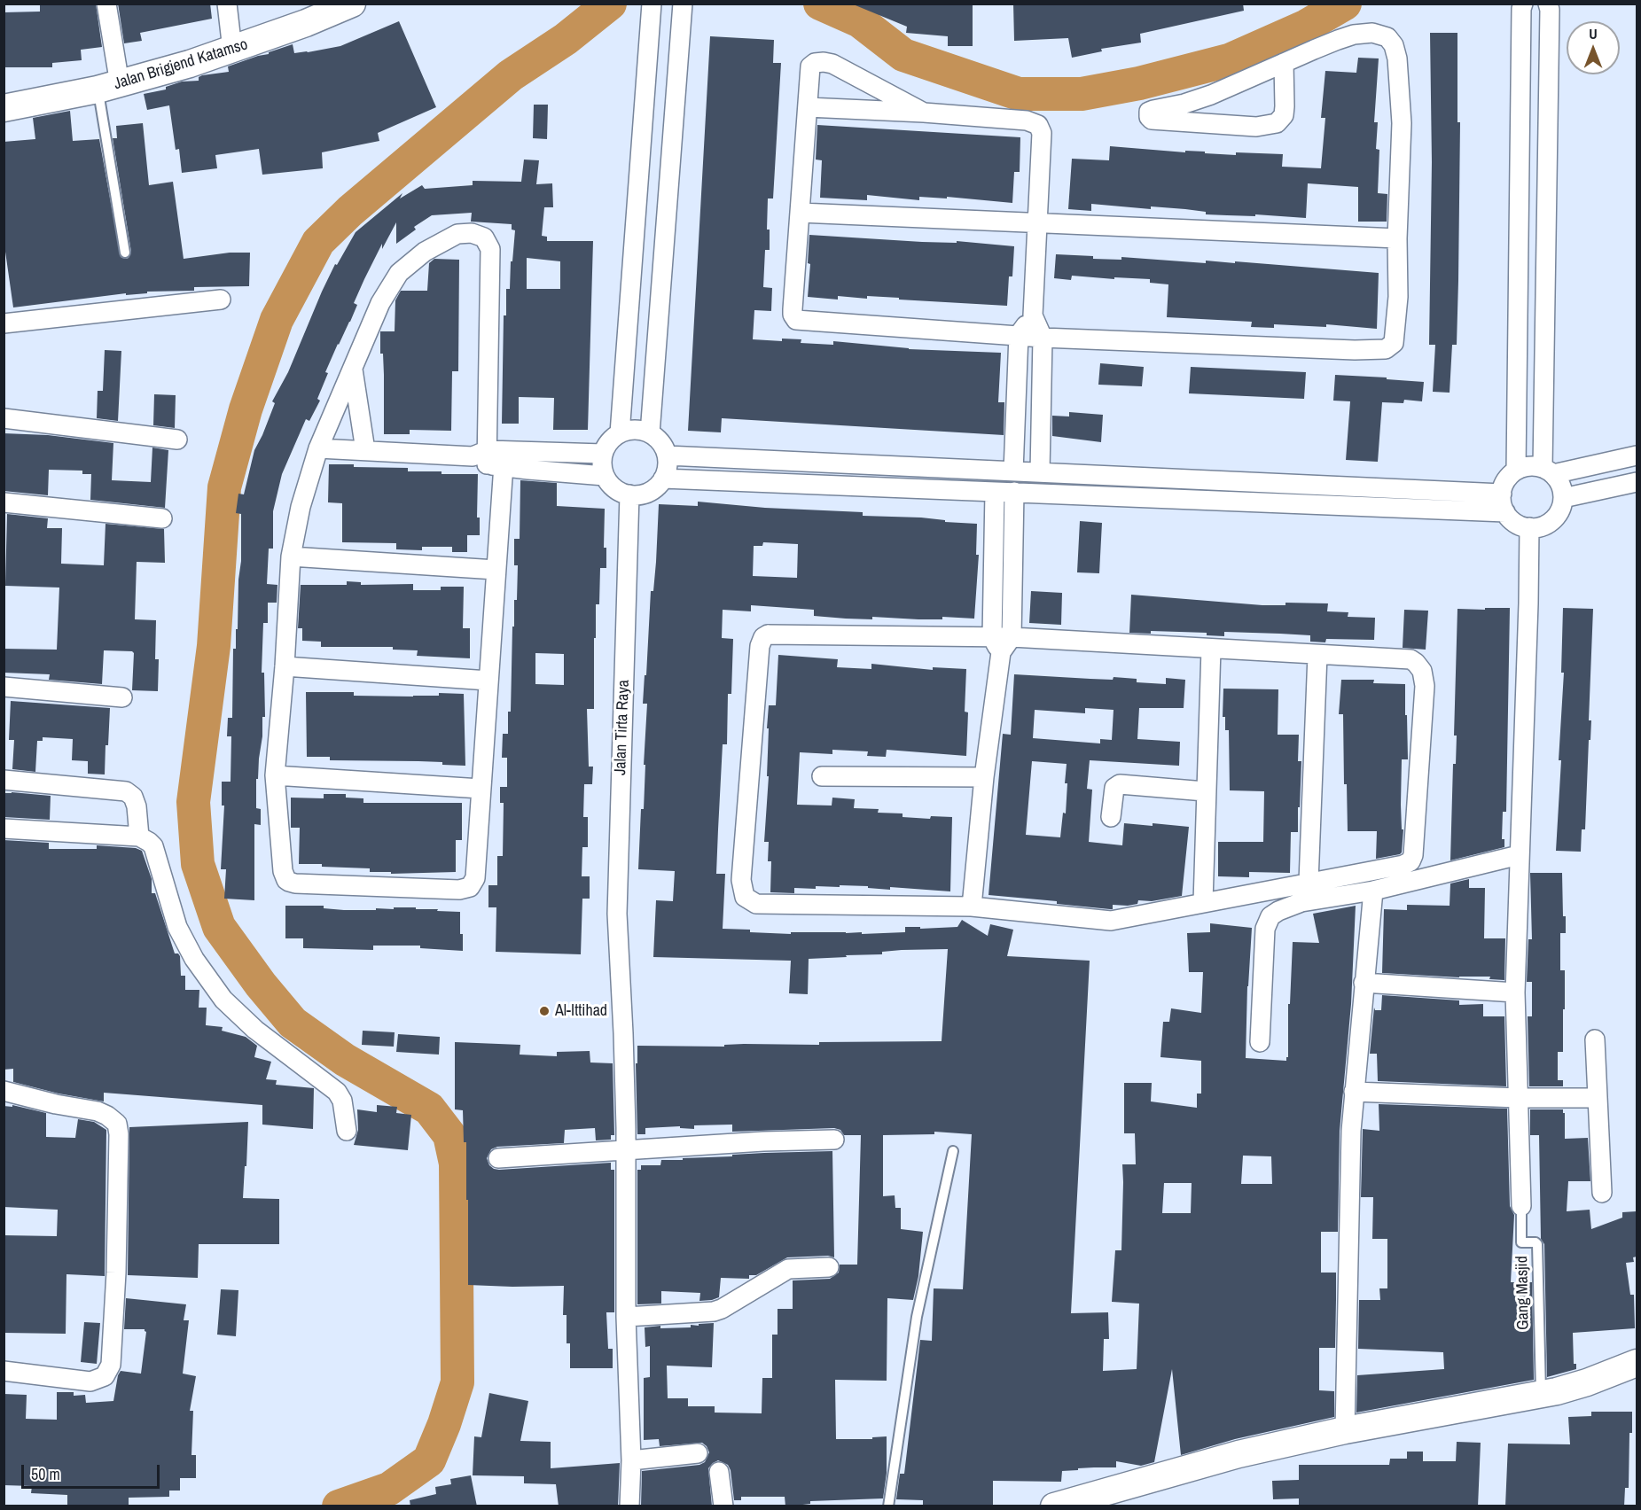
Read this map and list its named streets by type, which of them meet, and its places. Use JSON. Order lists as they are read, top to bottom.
{
  "streets": {
    "street": ["Jalan Brigjend Katamso", "Jalan Tirta Raya"],
    "lane": ["Gang Masjid"]
  },
  "places": ["Al-Ittihad"],
  "scale_bar": "50 m",
  "north": "top"
}
